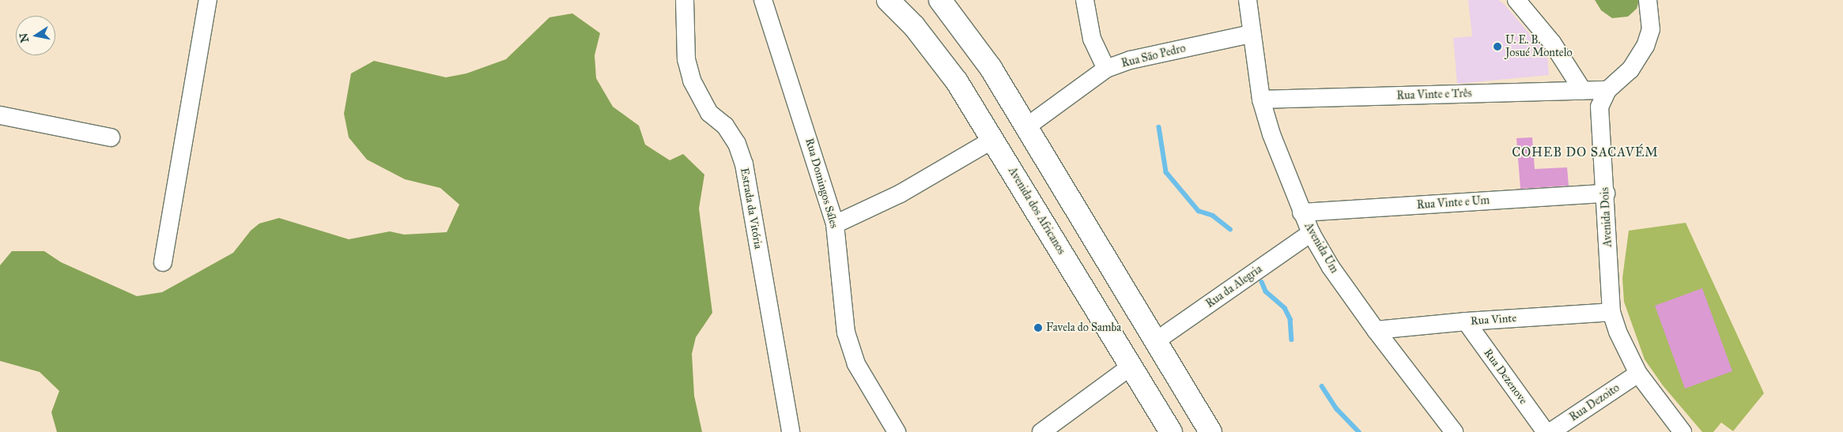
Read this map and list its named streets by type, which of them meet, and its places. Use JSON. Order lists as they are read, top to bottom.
{
  "streets": {
    "main road": ["Avenida dos Africanos"],
    "street": [
      "Rua São Pedro",
      "Rua Vinte e Três",
      "Rua Domingos Sáles",
      "Rua Vinte e Um",
      "Estrada da Vitória",
      "Avenida Dois",
      "Avenida Um",
      "Rua da Alegria",
      "Rua Vinte",
      "Rua Dezenove",
      "Rua Dezoito"
    ]
  },
  "crossings": [
    ["Rua São Pedro", "Avenida Um"],
    ["Rua Vinte e Três", "Avenida Dois"],
    ["Rua Vinte e Três", "Avenida Um"],
    ["Rua Vinte e Um", "Avenida Dois"],
    ["Rua Vinte e Um", "Avenida Um"],
    ["Avenida Dois", "Rua Vinte"],
    ["Avenida Dois", "Rua Dezoito"],
    ["Avenida Um", "Rua da Alegria"],
    ["Avenida Um", "Rua Vinte"],
    ["Rua Vinte", "Rua Dezenove"]
  ],
  "districts": ["COHEB DO SACAVÉM"],
  "places": ["U. E. B. Josué Montelo", "Favela do Samba"],
  "north": "left"
}
